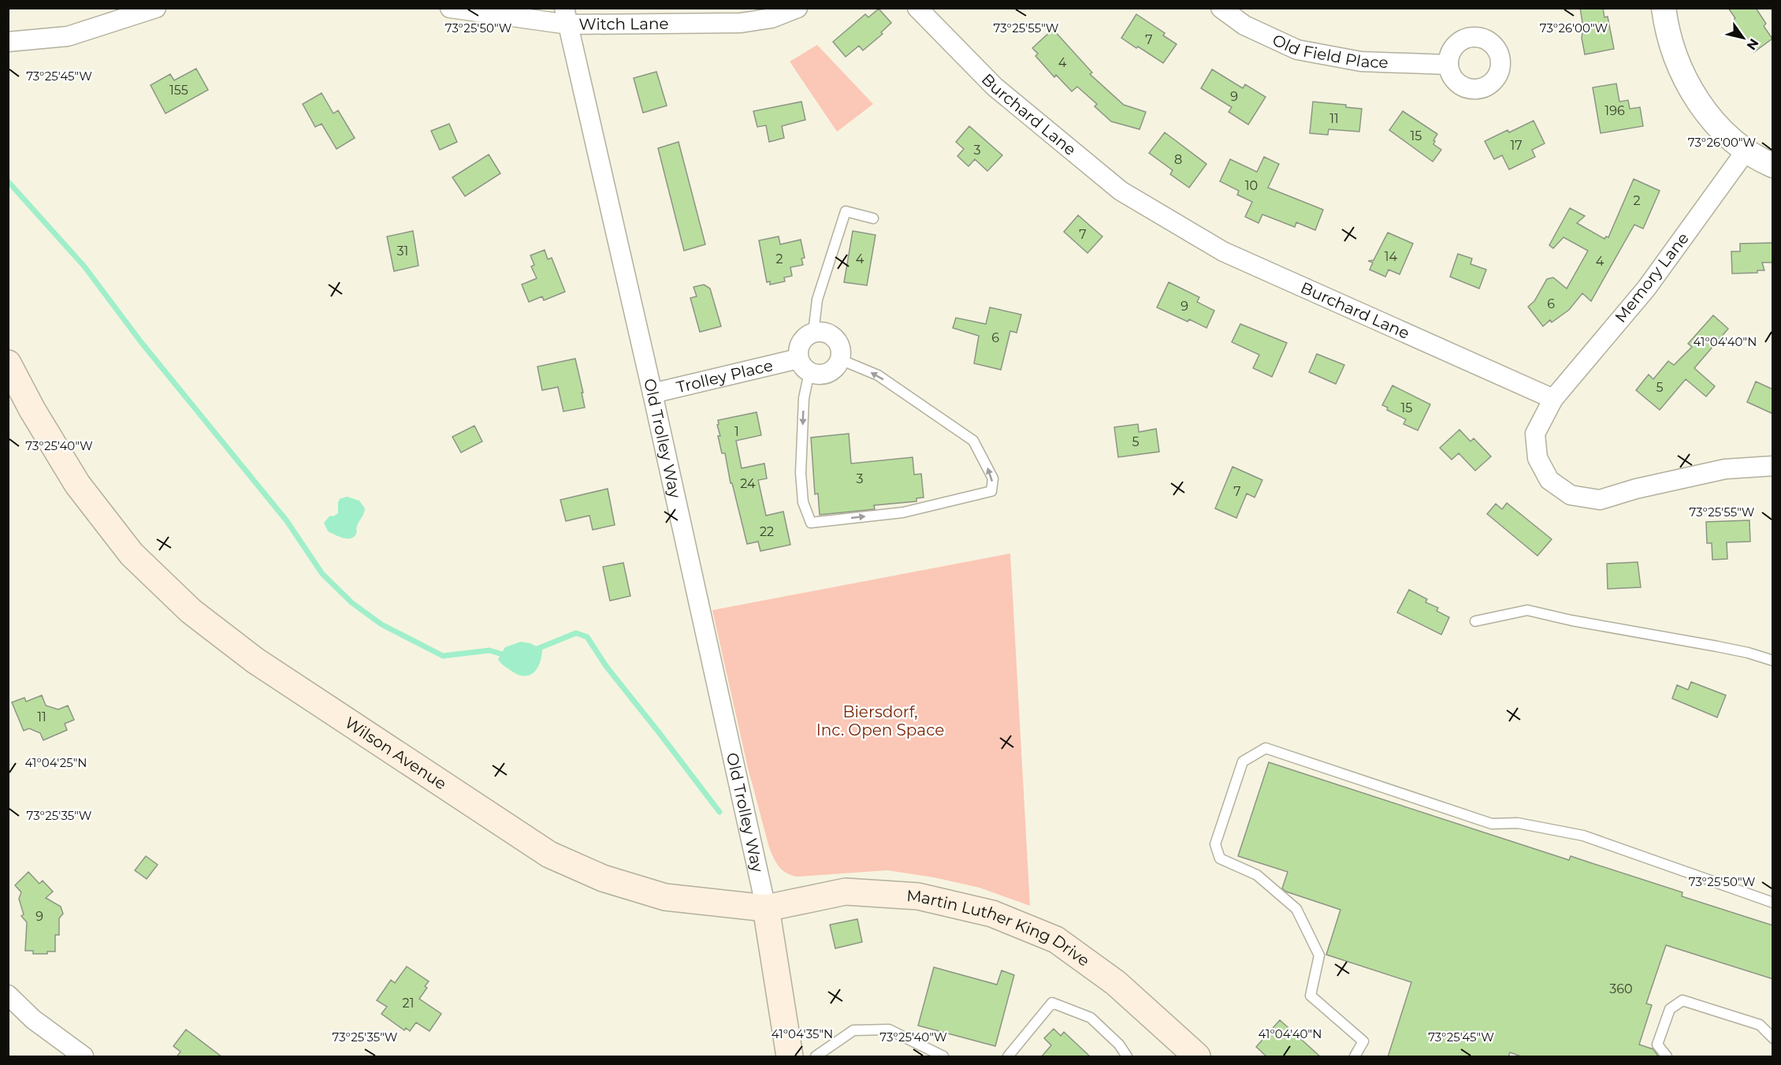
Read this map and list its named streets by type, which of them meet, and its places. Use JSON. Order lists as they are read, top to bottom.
{
  "streets": {
    "main road": ["Wilson Avenue", "Martin Luther King Drive"],
    "street": [
      "Witch Lane",
      "Old Field Place",
      "Burchard Lane",
      "Memory Lane",
      "Trolley Place",
      "Old Trolley Way"
    ]
  },
  "crossings": [
    ["Witch Lane", "Old Trolley Way"],
    ["Burchard Lane", "Memory Lane"],
    ["Trolley Place", "Old Trolley Way"],
    ["Old Trolley Way", "Wilson Avenue"],
    ["Old Trolley Way", "Martin Luther King Drive"],
    ["Wilson Avenue", "Martin Luther King Drive"]
  ],
  "parks": ["Biersdorf, Inc. Open Space"],
  "house_numbers": [
    "7",
    "4",
    "155",
    "9",
    "196",
    "11",
    "15",
    "17",
    "3",
    "8",
    "10",
    "2",
    "7",
    "31",
    "14",
    "2",
    "4",
    "4",
    "6",
    "9",
    "6",
    "5",
    "15",
    "1",
    "5",
    "3",
    "24",
    "7",
    "22",
    "11",
    "9",
    "360",
    "21"
  ],
  "north": "bottom right",
  "coordinates": [
    "73°25'55\"W",
    "73°26'00\"W",
    "73°25'50\"W",
    "73°25'45\"W",
    "41°04'40\"N",
    "73°25'40\"W",
    "41°04'25\"N",
    "73°25'35\"W",
    "41°04'35\"N"
  ]
}
